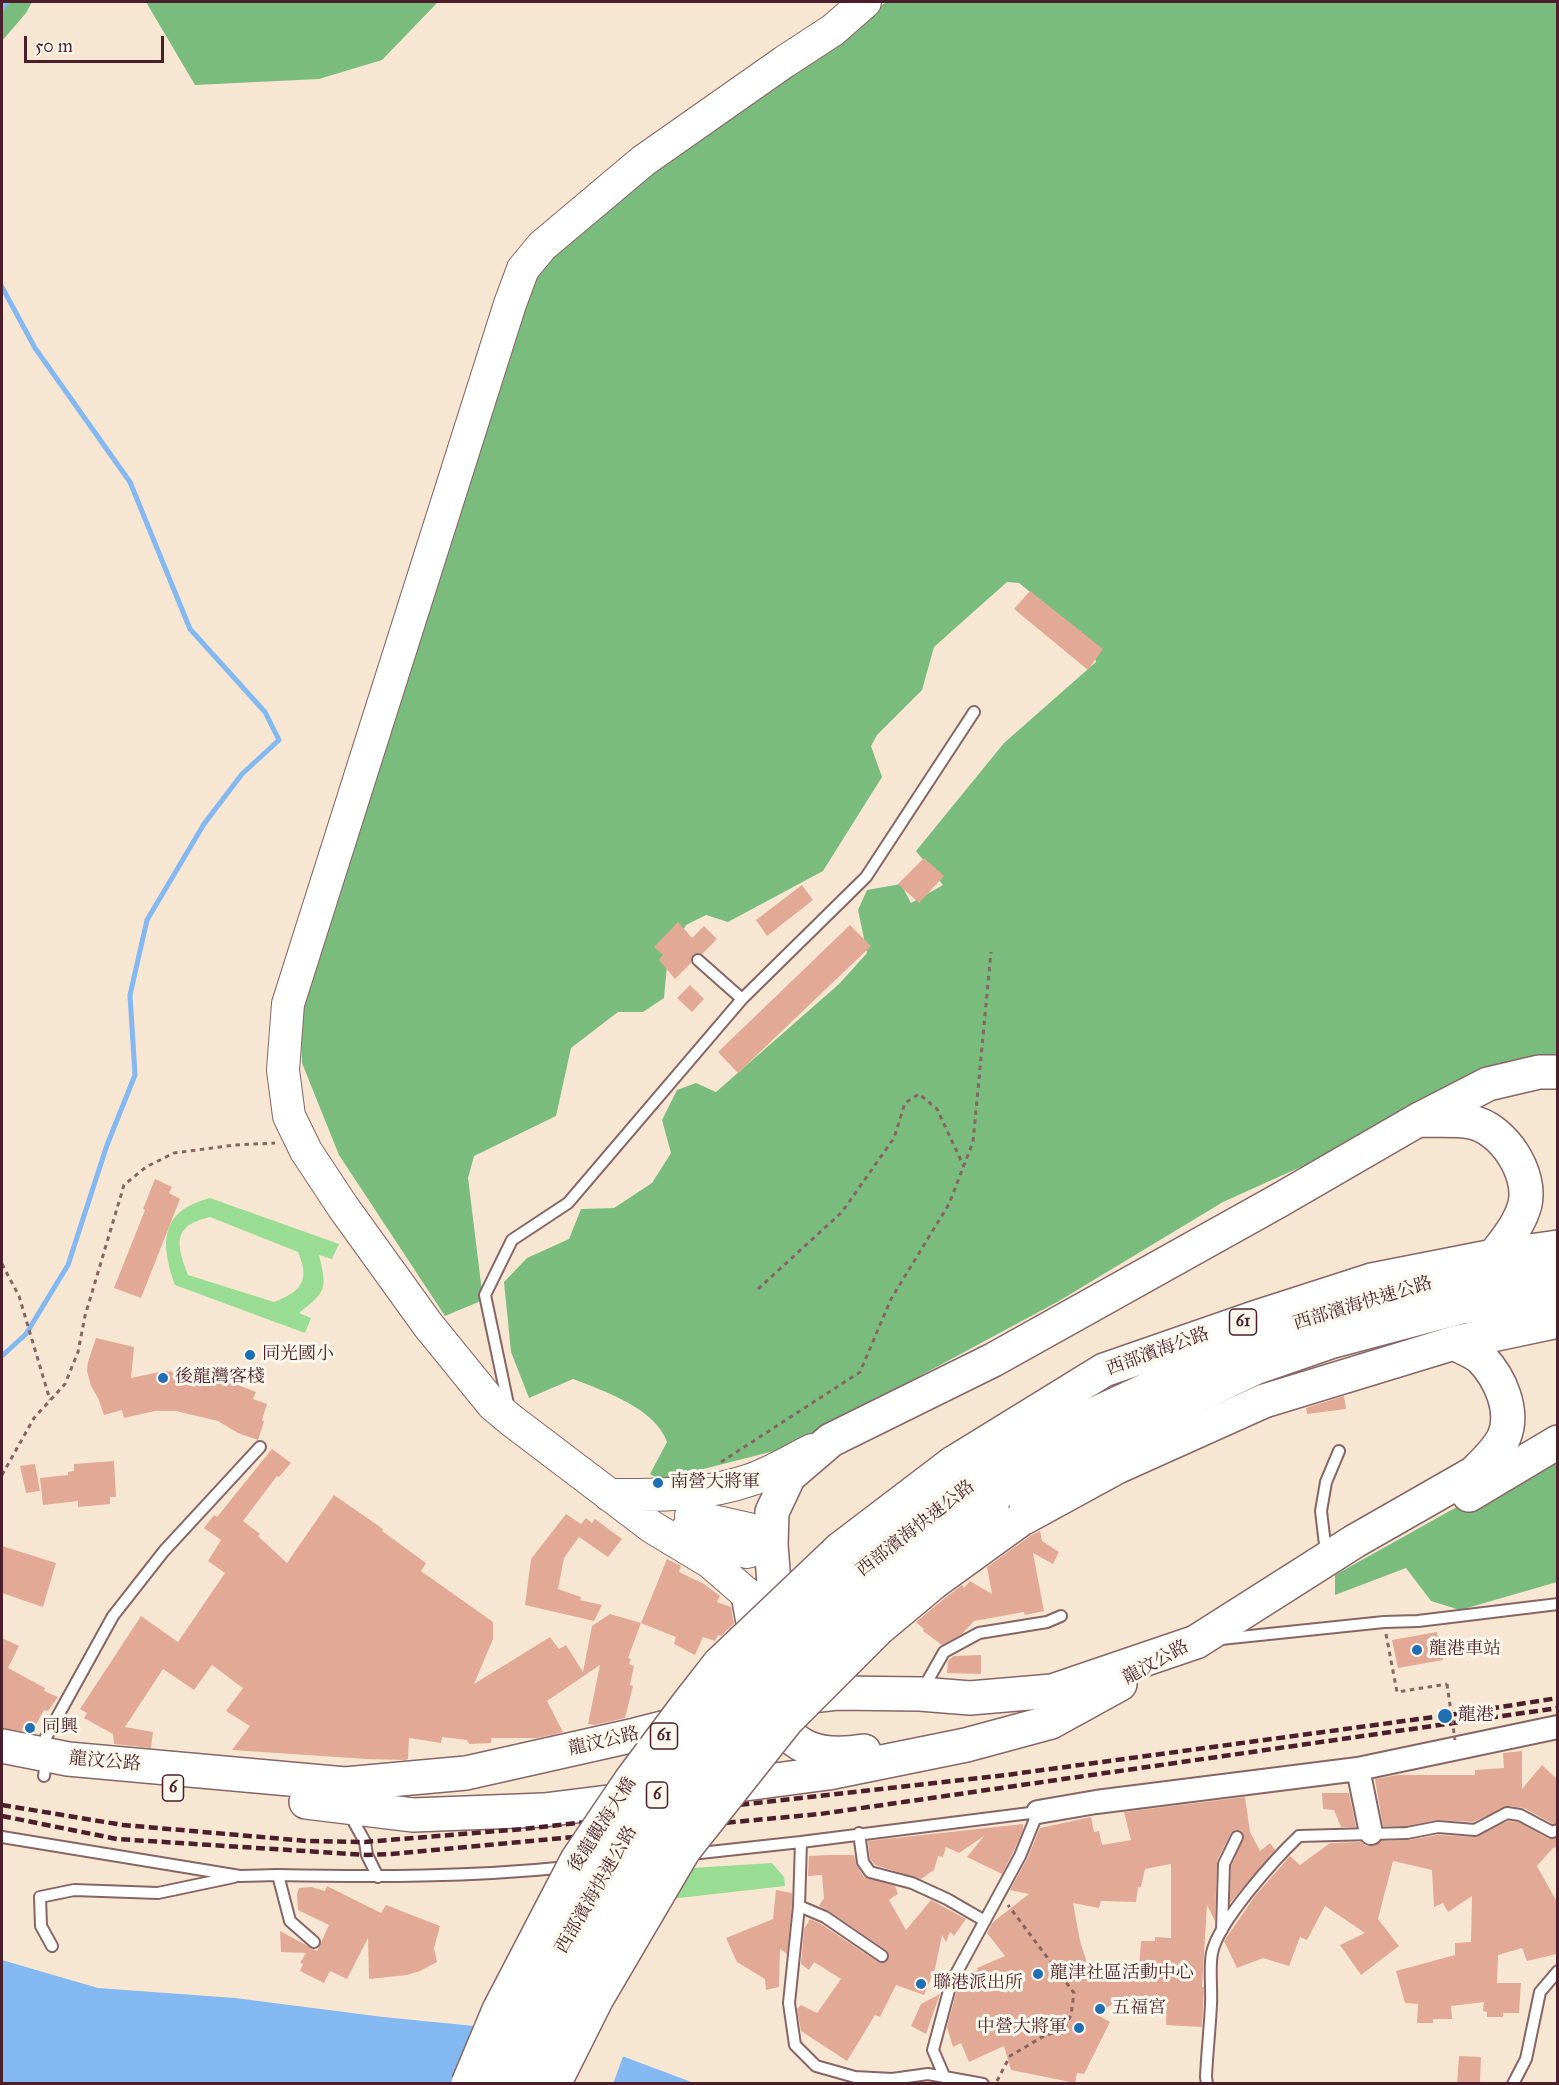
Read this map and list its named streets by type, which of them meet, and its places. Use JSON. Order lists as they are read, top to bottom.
{
  "streets": {
    "main road": [
      "西部濱海快速公路",
      "61",
      "西部濱海公路",
      "龍汶公路",
      "6",
      "後龍觀海大橋"
    ]
  },
  "crossings": [
    ["西部濱海快速公路", "61"],
    ["西部濱海快速公路", "西部濱海公路"],
    ["西部濱海快速公路", "後龍觀海大橋"],
    ["61", "西部濱海公路"],
    ["61", "後龍觀海大橋"],
    ["西部濱海公路", "後龍觀海大橋"]
  ],
  "places": [
    "同光國小",
    "後龍灣客棧",
    "南營大將軍",
    "龍港車站",
    "龍港",
    "同興",
    "龍津社區活動中心",
    "聯港派出所",
    "五福宮",
    "中營大將軍"
  ],
  "scale_bar": "50 m"
}
